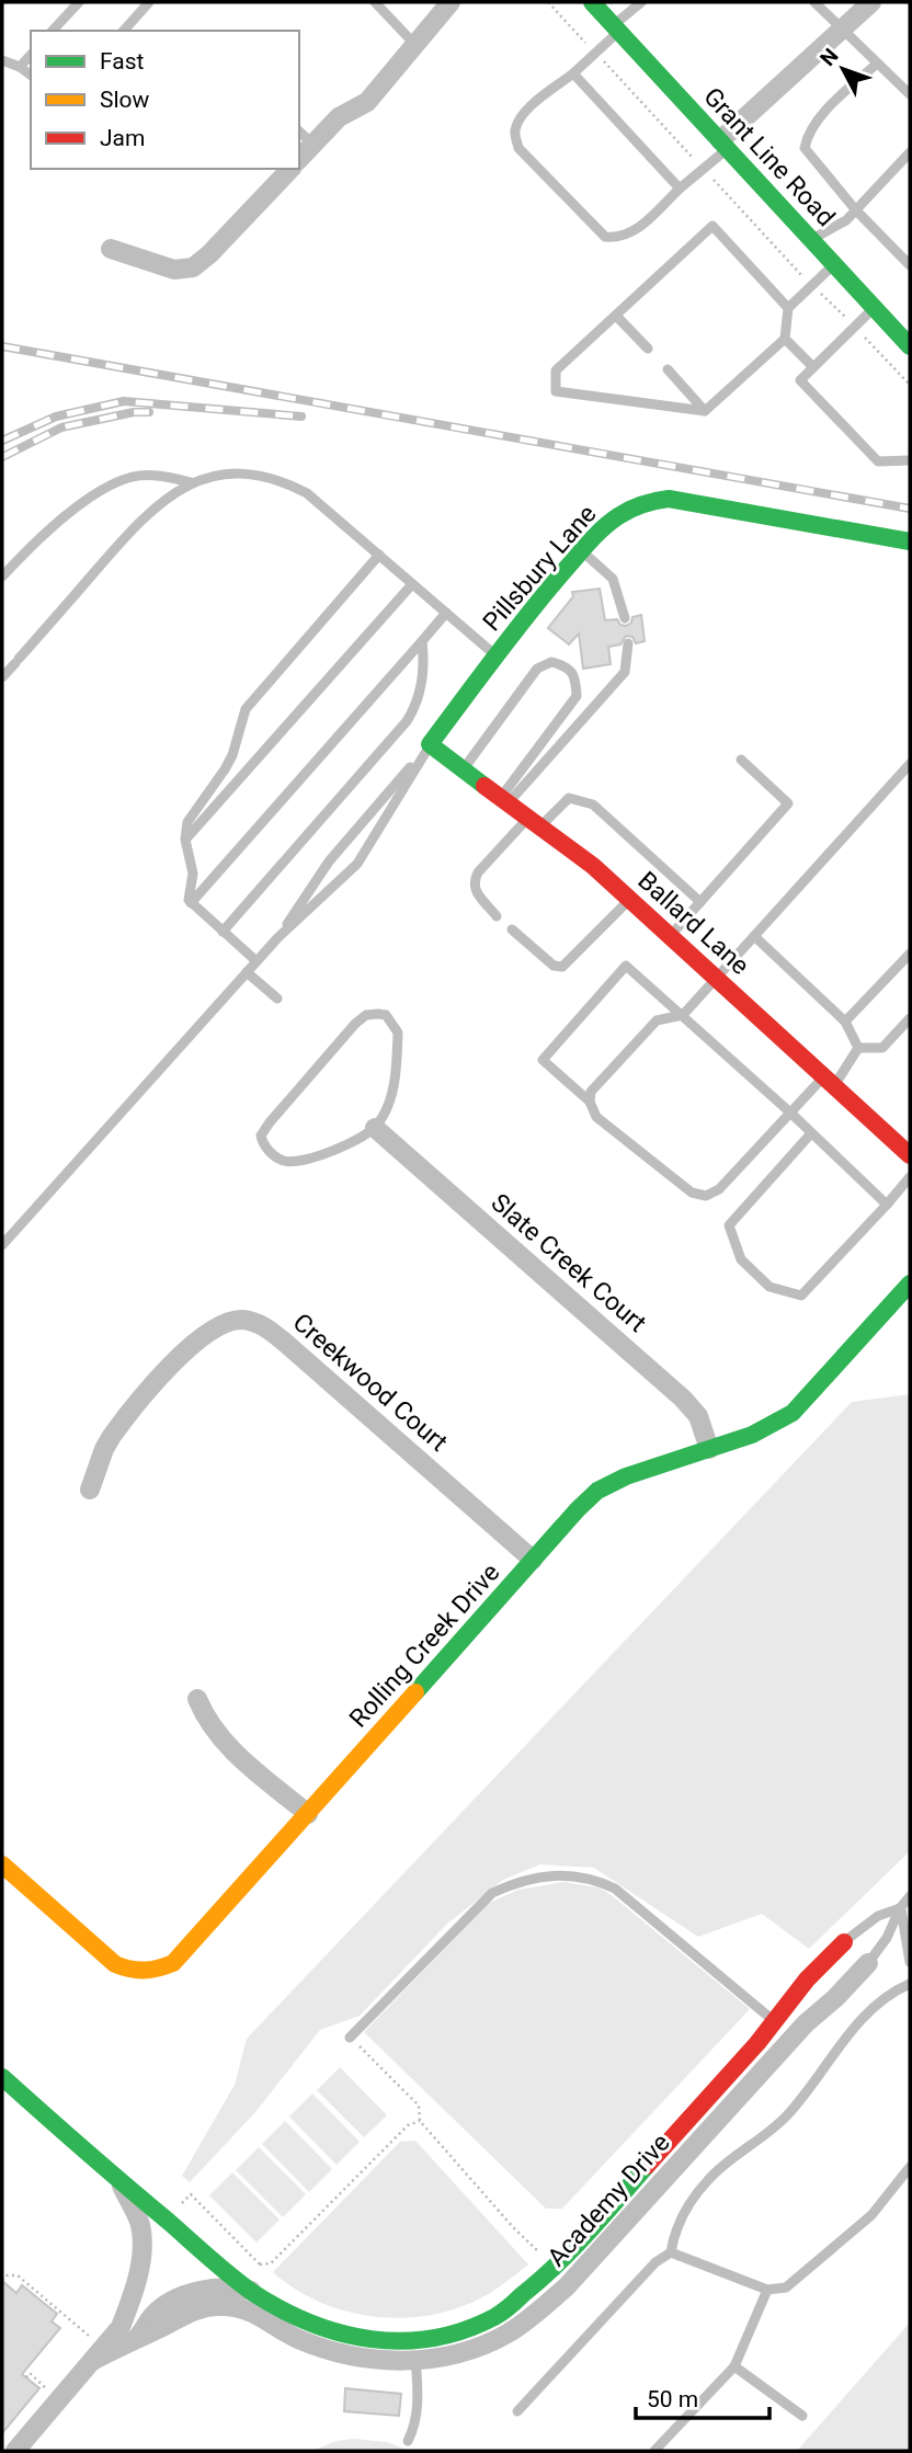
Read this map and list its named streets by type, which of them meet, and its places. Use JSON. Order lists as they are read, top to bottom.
{
  "streets": {
    "street": [
      "Grant Line Road",
      "Pillsbury Lane",
      "Ballard Lane",
      "Slate Creek Court",
      "Creekwood Court",
      "Rolling Creek Drive",
      "Academy Drive"
    ]
  },
  "crossings": [
    ["Pillsbury Lane", "Ballard Lane"],
    ["Slate Creek Court", "Rolling Creek Drive"],
    ["Creekwood Court", "Rolling Creek Drive"]
  ],
  "legend": ["Fast", "Slow", "Jam"],
  "scale_bar": "50 m",
  "north": "top left"
}
